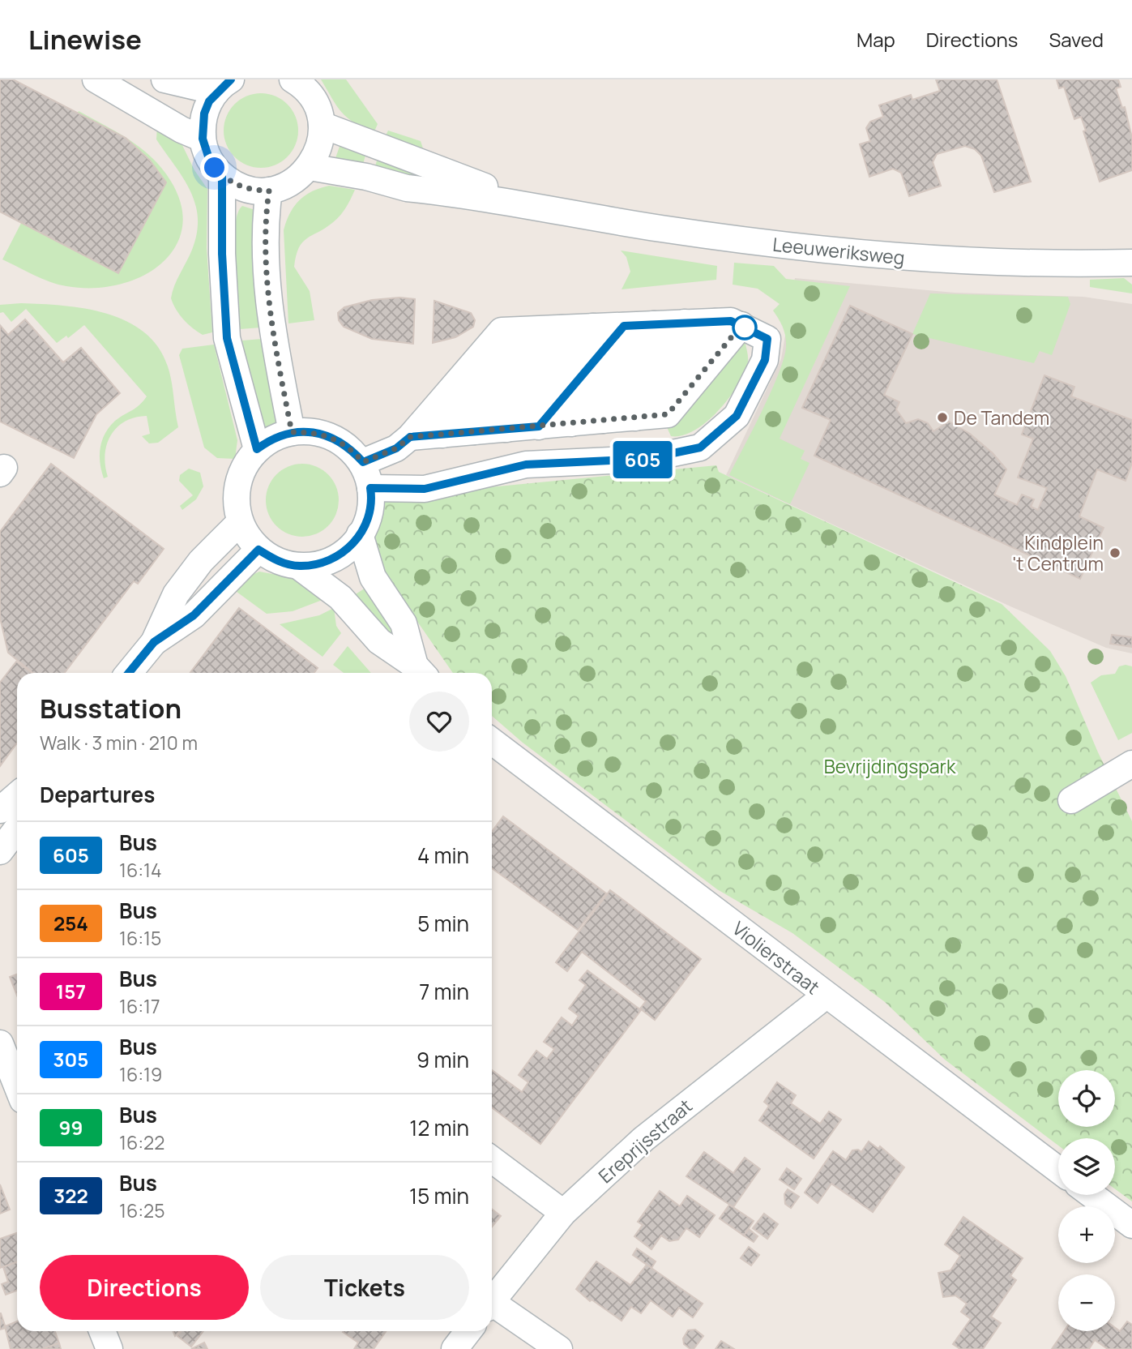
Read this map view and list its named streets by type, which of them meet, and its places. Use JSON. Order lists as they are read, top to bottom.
{
  "streets": {
    "street": ["Leeuweriksweg", "Violierstraat", "Ereprijsstraat"]
  },
  "crossings": [
    ["Violierstraat", "Ereprijsstraat"]
  ],
  "parks": ["Bevrijdingspark"],
  "places": ["De Tandem", "Kindplein 't Centrum"],
  "lines": ["bus line 605"],
  "page": {
    "header": "Linewise",
    "nav": ["Map", "Directions", "Saved"],
    "on_map": "605",
    "heading": [
      ["Busstation", "Walk · 3 min · 210 m"],
      "Departures"
    ],
    "list": [
      {
        "mark": "605",
        "name": "Bus",
        "note": "16:14",
        "value": "4 min"
      },
      {
        "mark": "254",
        "name": "Bus",
        "note": "16:15",
        "value": "5 min"
      },
      {
        "mark": "157",
        "name": "Bus",
        "note": "16:17",
        "value": "7 min"
      },
      {
        "mark": "305",
        "name": "Bus",
        "note": "16:19",
        "value": "9 min"
      },
      {
        "mark": "99",
        "name": "Bus",
        "note": "16:22",
        "value": "12 min"
      },
      {
        "mark": "322",
        "name": "Bus",
        "note": "16:25",
        "value": "15 min"
      }
    ],
    "map_buttons": ["+", "−"],
    "buttons": ["Directions", "Tickets"]
  }
}
